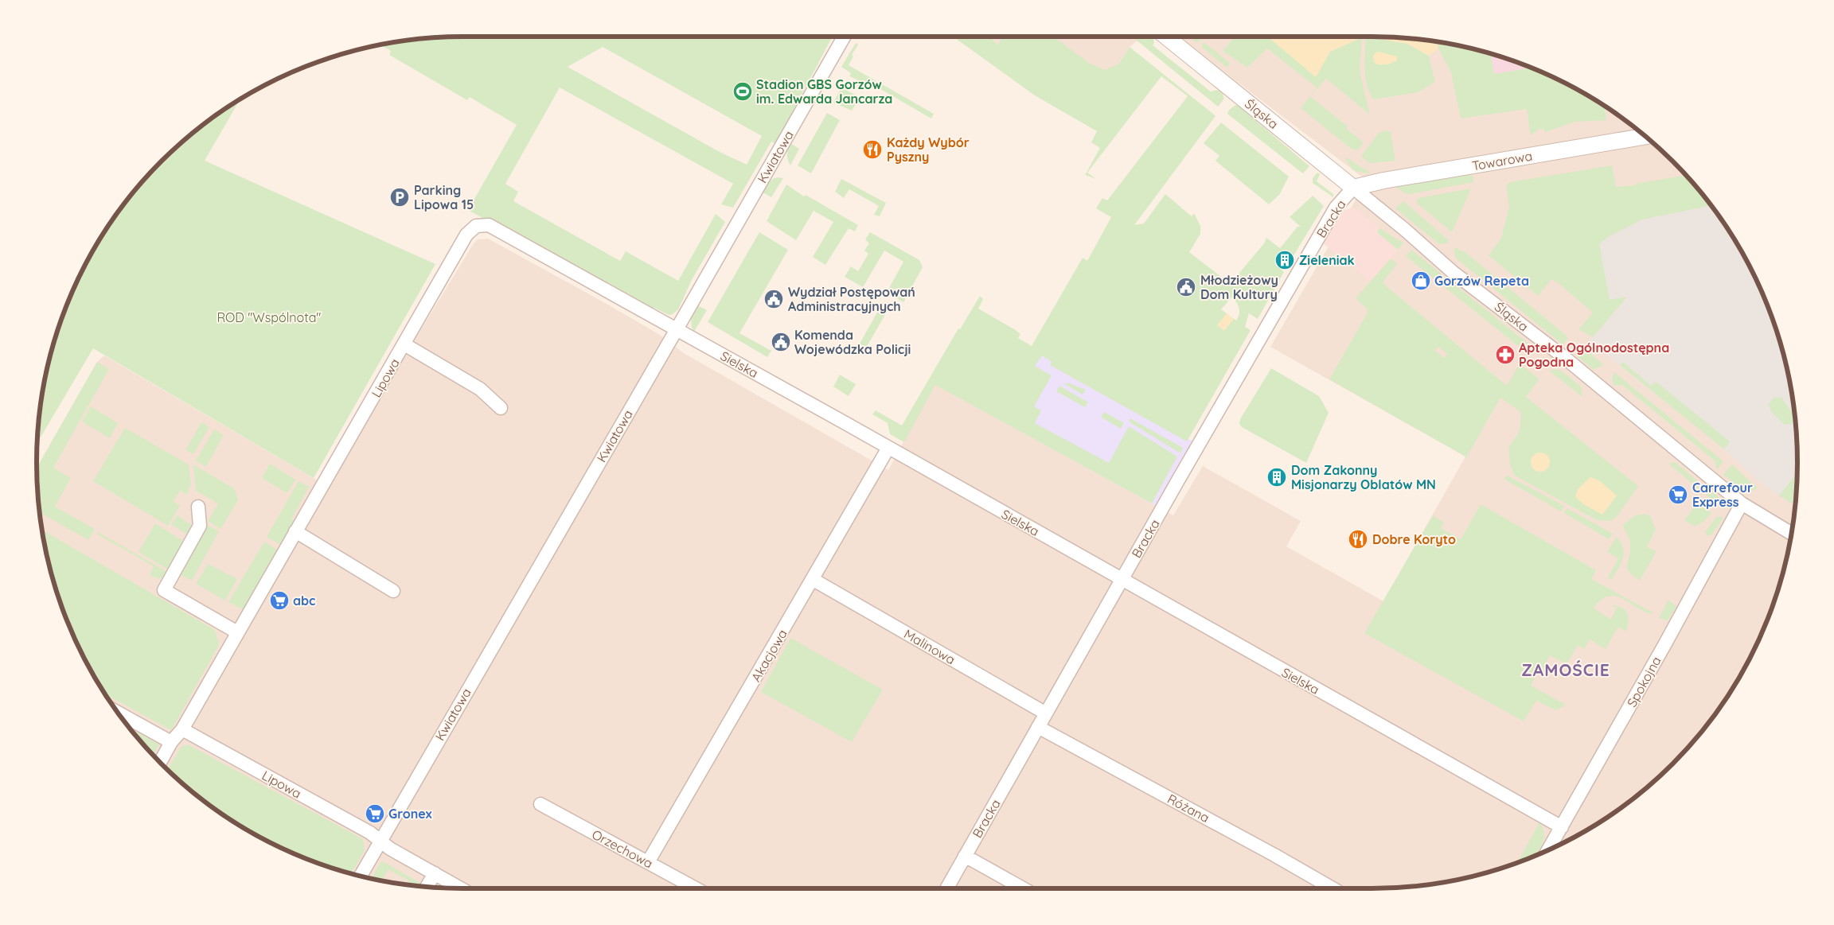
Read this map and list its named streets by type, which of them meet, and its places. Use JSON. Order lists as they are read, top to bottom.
{
  "streets": {
    "street": [
      "Śląska",
      "Kwiatowa",
      "Towarowa",
      "Bracka",
      "Sielska",
      "Lipowa",
      "Malinowa",
      "Akacjowa",
      "Spokojna",
      "Różana",
      "Orzechowa"
    ]
  },
  "crossings": [
    ["Śląska", "Towarowa"],
    ["Śląska", "Bracka"],
    ["Śląska", "Spokojna"],
    ["Kwiatowa", "Sielska"],
    ["Kwiatowa", "Lipowa"],
    ["Towarowa", "Bracka"],
    ["Bracka", "Sielska"],
    ["Bracka", "Malinowa"],
    ["Bracka", "Różana"],
    ["Sielska", "Lipowa"],
    ["Sielska", "Akacjowa"],
    ["Sielska", "Spokojna"],
    ["Malinowa", "Akacjowa"],
    ["Akacjowa", "Orzechowa"]
  ],
  "districts": ["ZAMOŚCIE"],
  "parks": ["ROD \"Wspólnota\""],
  "places": {
    "sports": ["Stadion GBS Gorzów im. Edwarda Jancarza"],
    "restaurant": ["Każdy Wybór Pyszny", "Dobre Koryto"],
    "parking": ["Parking Lipowa 15"],
    "building": ["Zieleniak", "Dom Zakonny Misjonarzy Oblatów MN"],
    "shop": ["Gorzów Repeta"],
    "public building": ["Młodzieżowy Dom Kultury", "Wydział Postępowań Administracyjnych", "Komenda Wojewódzka Policji"],
    "pharmacy": ["Apteka Ogólnodostępna Pogodna"],
    "supermarket": ["Carrefour Express", "abc", "Gronex"]
  }
}
